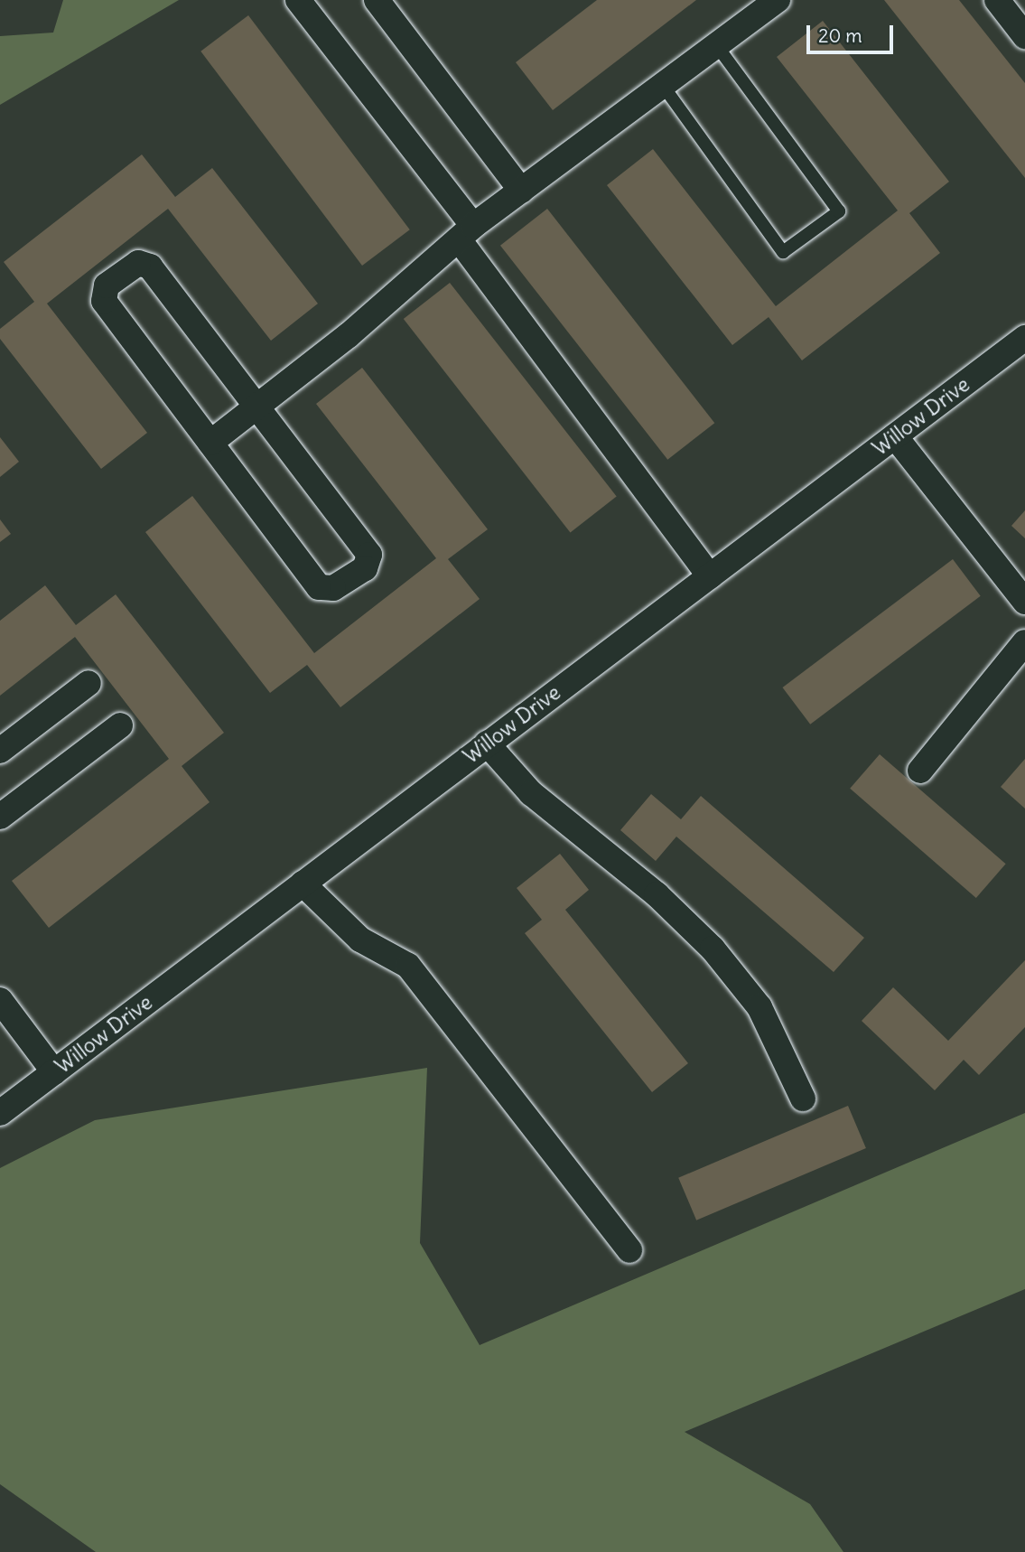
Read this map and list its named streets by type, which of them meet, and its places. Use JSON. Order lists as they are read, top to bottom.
{
  "streets": {
    "street": ["Willow Drive"]
  },
  "scale_bar": "20 m"
}
